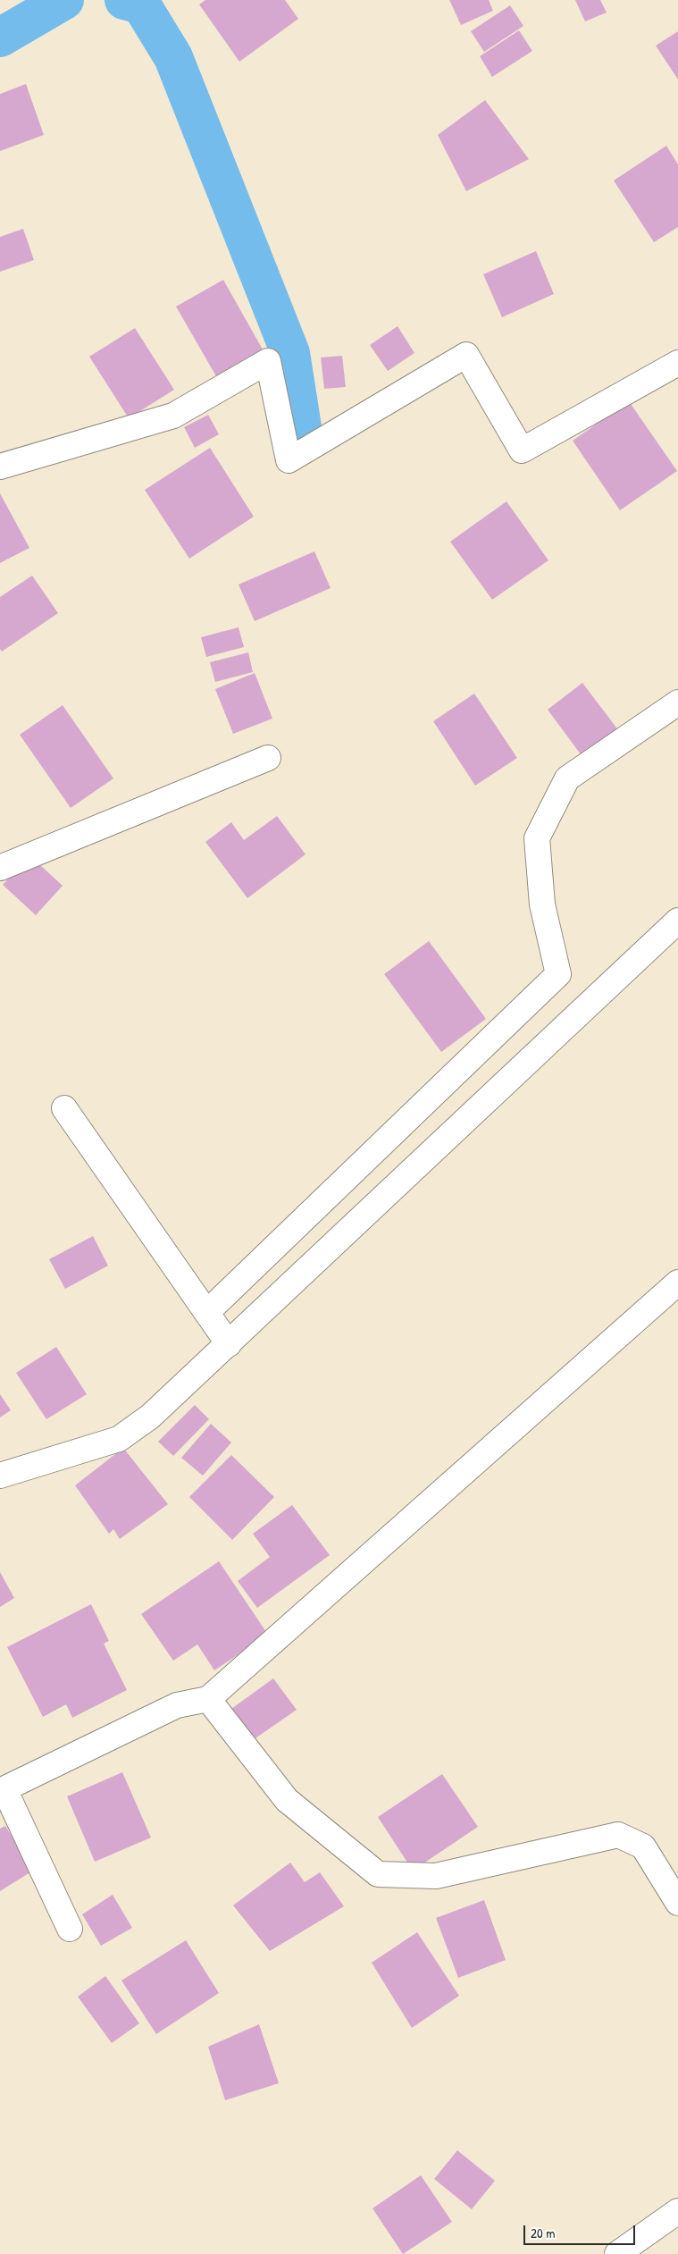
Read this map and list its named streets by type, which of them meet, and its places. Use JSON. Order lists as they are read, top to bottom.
{
  "scale_bar": "20 m"
}
